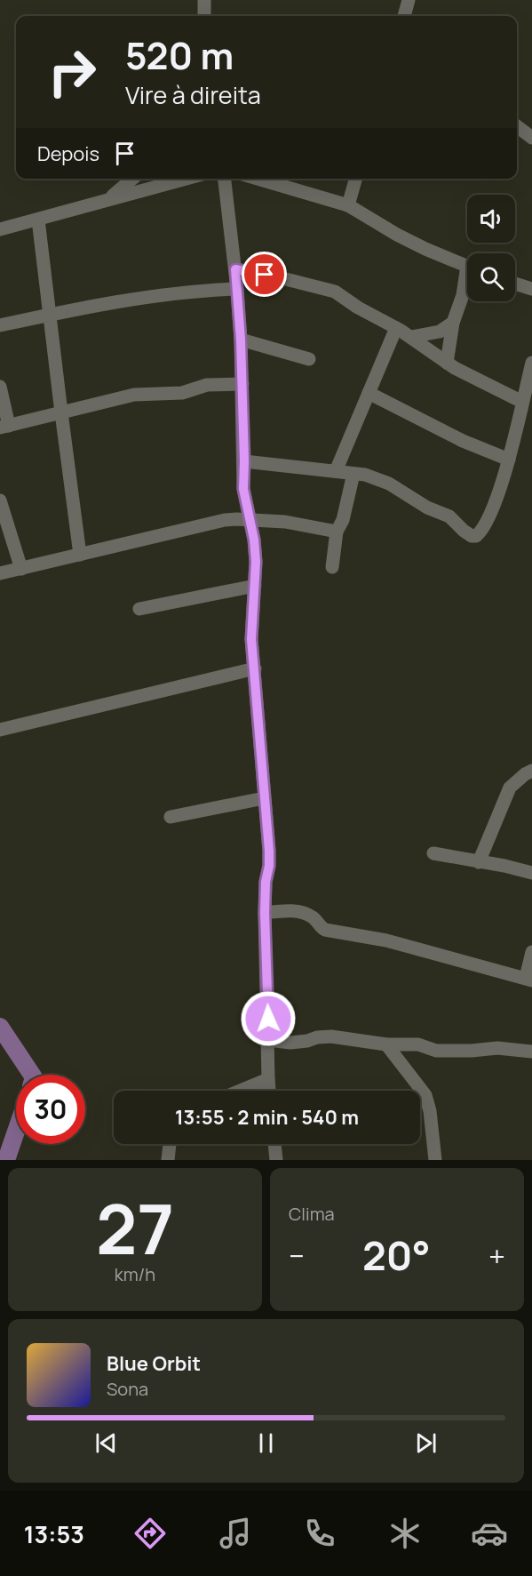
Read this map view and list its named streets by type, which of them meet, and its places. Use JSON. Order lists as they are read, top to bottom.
{
  "page": {
    "turn": ["520 m", "Vire à direita"],
    "then": "Depois",
    "limit": "30",
    "trip": "13:55 · 2 min · 540 m",
    "tile": [
      ["27", "km/h"],
      "Clima"
    ],
    "heat": ["−", "20°", "+"],
    "song": ["Blue Orbit", "Sona"],
    "tabs": "13:53"
  }
}
